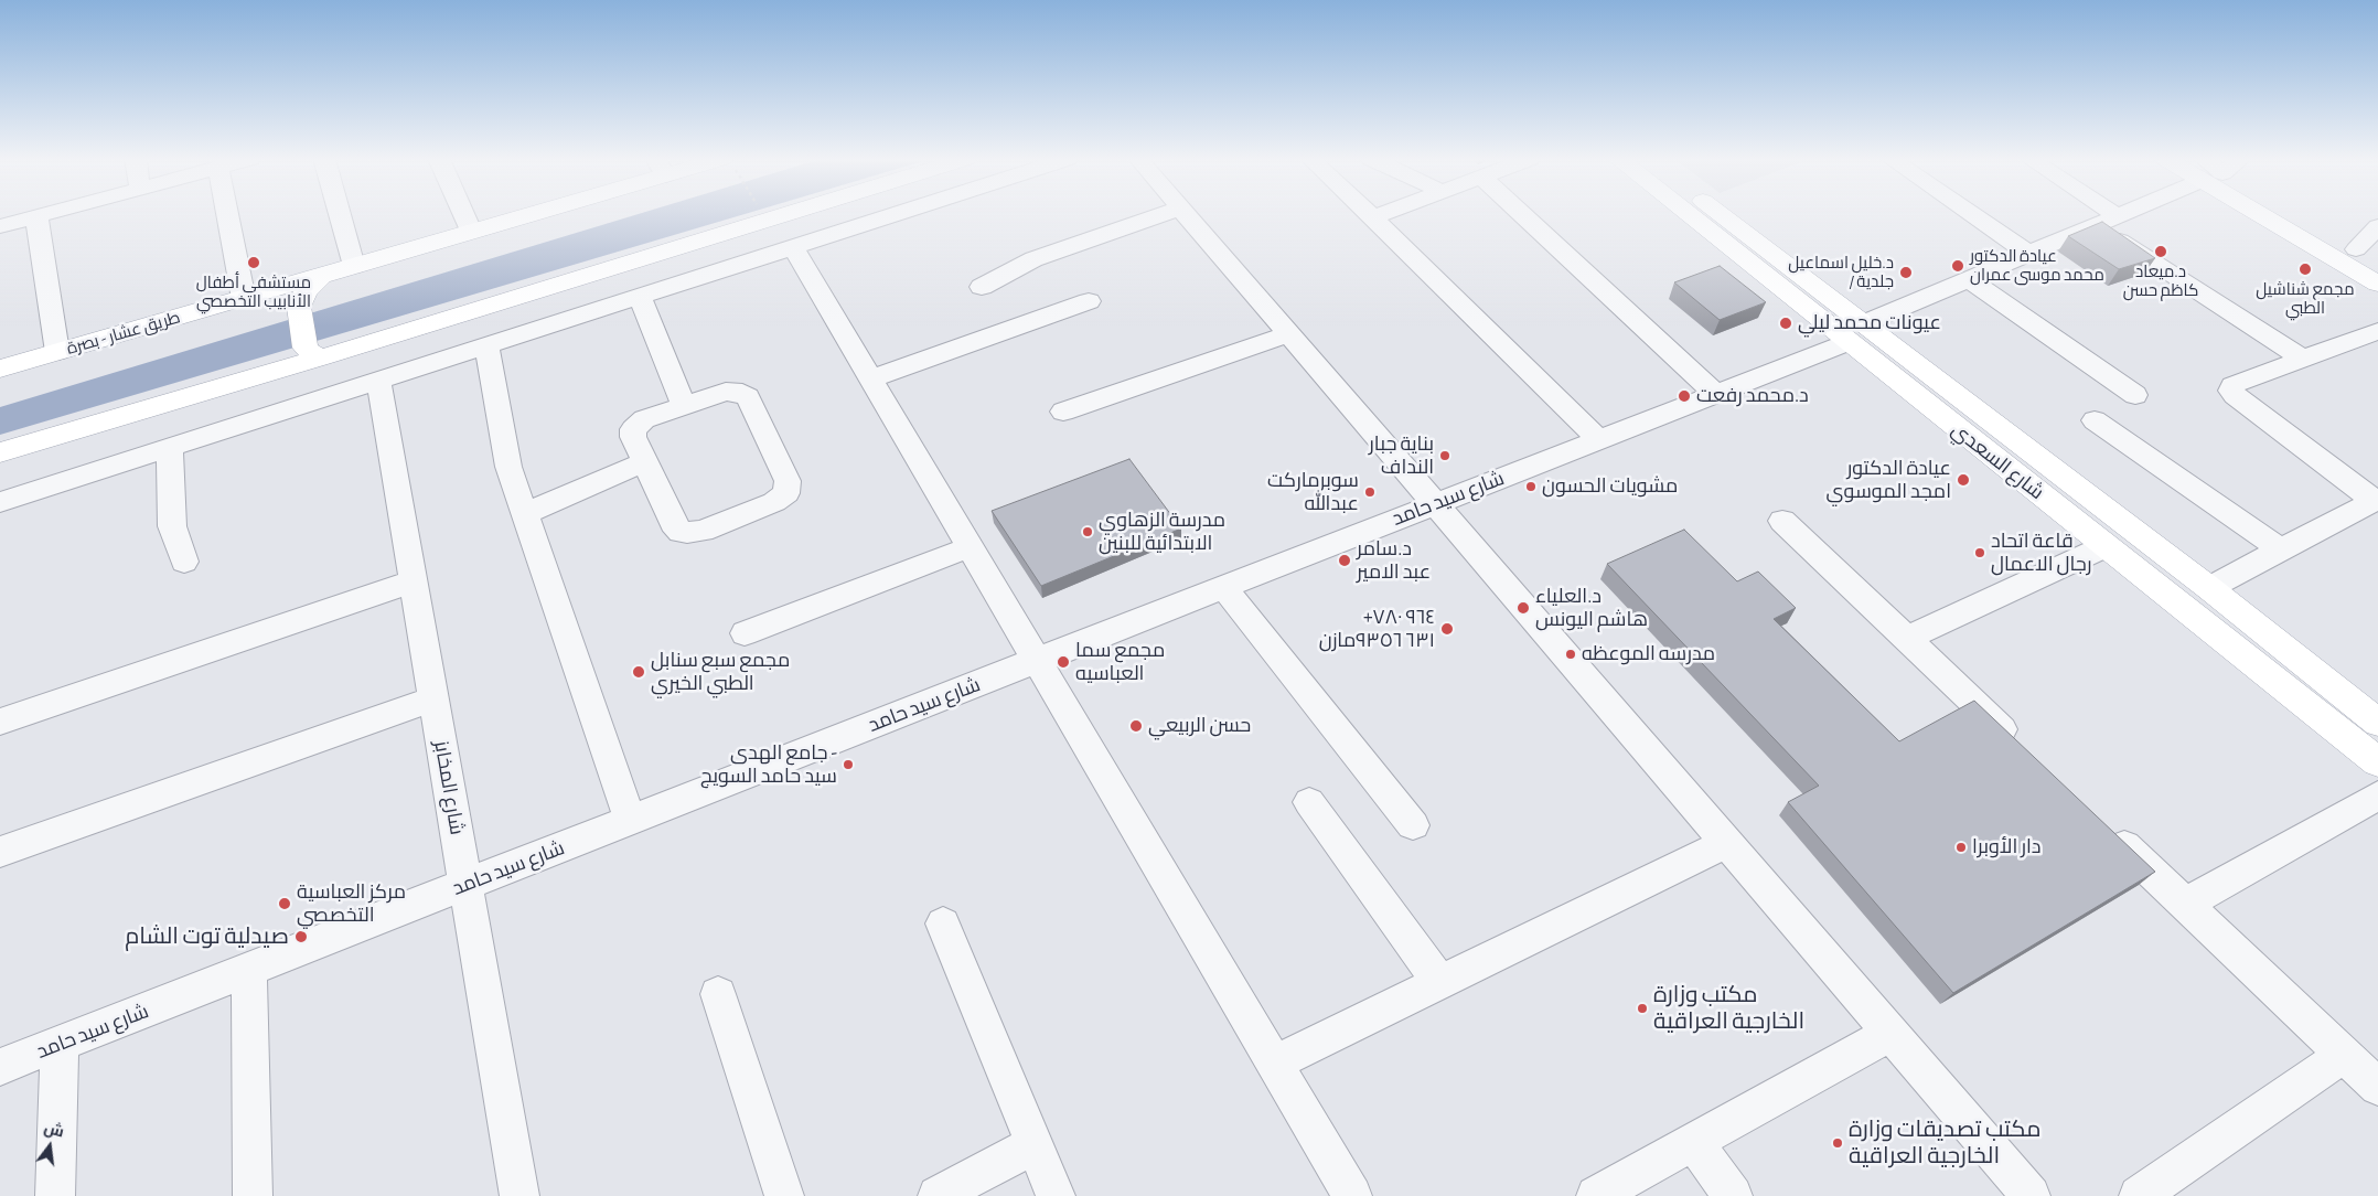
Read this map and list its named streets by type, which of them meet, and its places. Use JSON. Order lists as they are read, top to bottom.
{
  "streets": {
    "main road": ["طريق عشار - بصرة", "شارع السعدي"],
    "street": ["شارع سيد حامد", "شارع المخابز"]
  },
  "crossings": [
    ["شارع السعدي", "شارع سيد حامد"],
    ["شارع سيد حامد", "شارع المخابز"]
  ],
  "places": [
    "د.ميعاد كاظم حسن",
    "مستشفى أطفال الأنابيب التخصصي",
    "عيادة الدكتور محمد موسى عمران",
    "مجمع شناشيل الطبي",
    "د.خليل اسماعيل / جلدية",
    "عيونات محمد ليلي",
    "د.محمد رفعت",
    "بناية جبار النداف",
    "عيادة الدكتور امجد الموسوي",
    "مشويات الحسون",
    "سوبرماركت عبدالله",
    "مدرسة الزهاوي اﻻبتدائية للبنين",
    "قاعة اتحاد رجال الاعمال",
    "د.سامر عبد الامير",
    "د.العلياء هاشم اليونس",
    "+٩٦٤ ٧٨٠ ٦٣١ ٩٣٥٦مازن",
    "مدرسه الموعظه",
    "مجمع سما العباسيه",
    "مجمع سبع سنابل الطبي الخيري",
    "حسن الربيعي",
    "جامع الهدى - سيد حامد السويج",
    "دار الأوبرا",
    "مركز العباسية التخصصي",
    "صيدلية توت الشام",
    "مكتب وزارة الخارجية العراقية",
    "مكتب تصديقات وزارة الخارجية العراقية"
  ],
  "north": "top"
}
